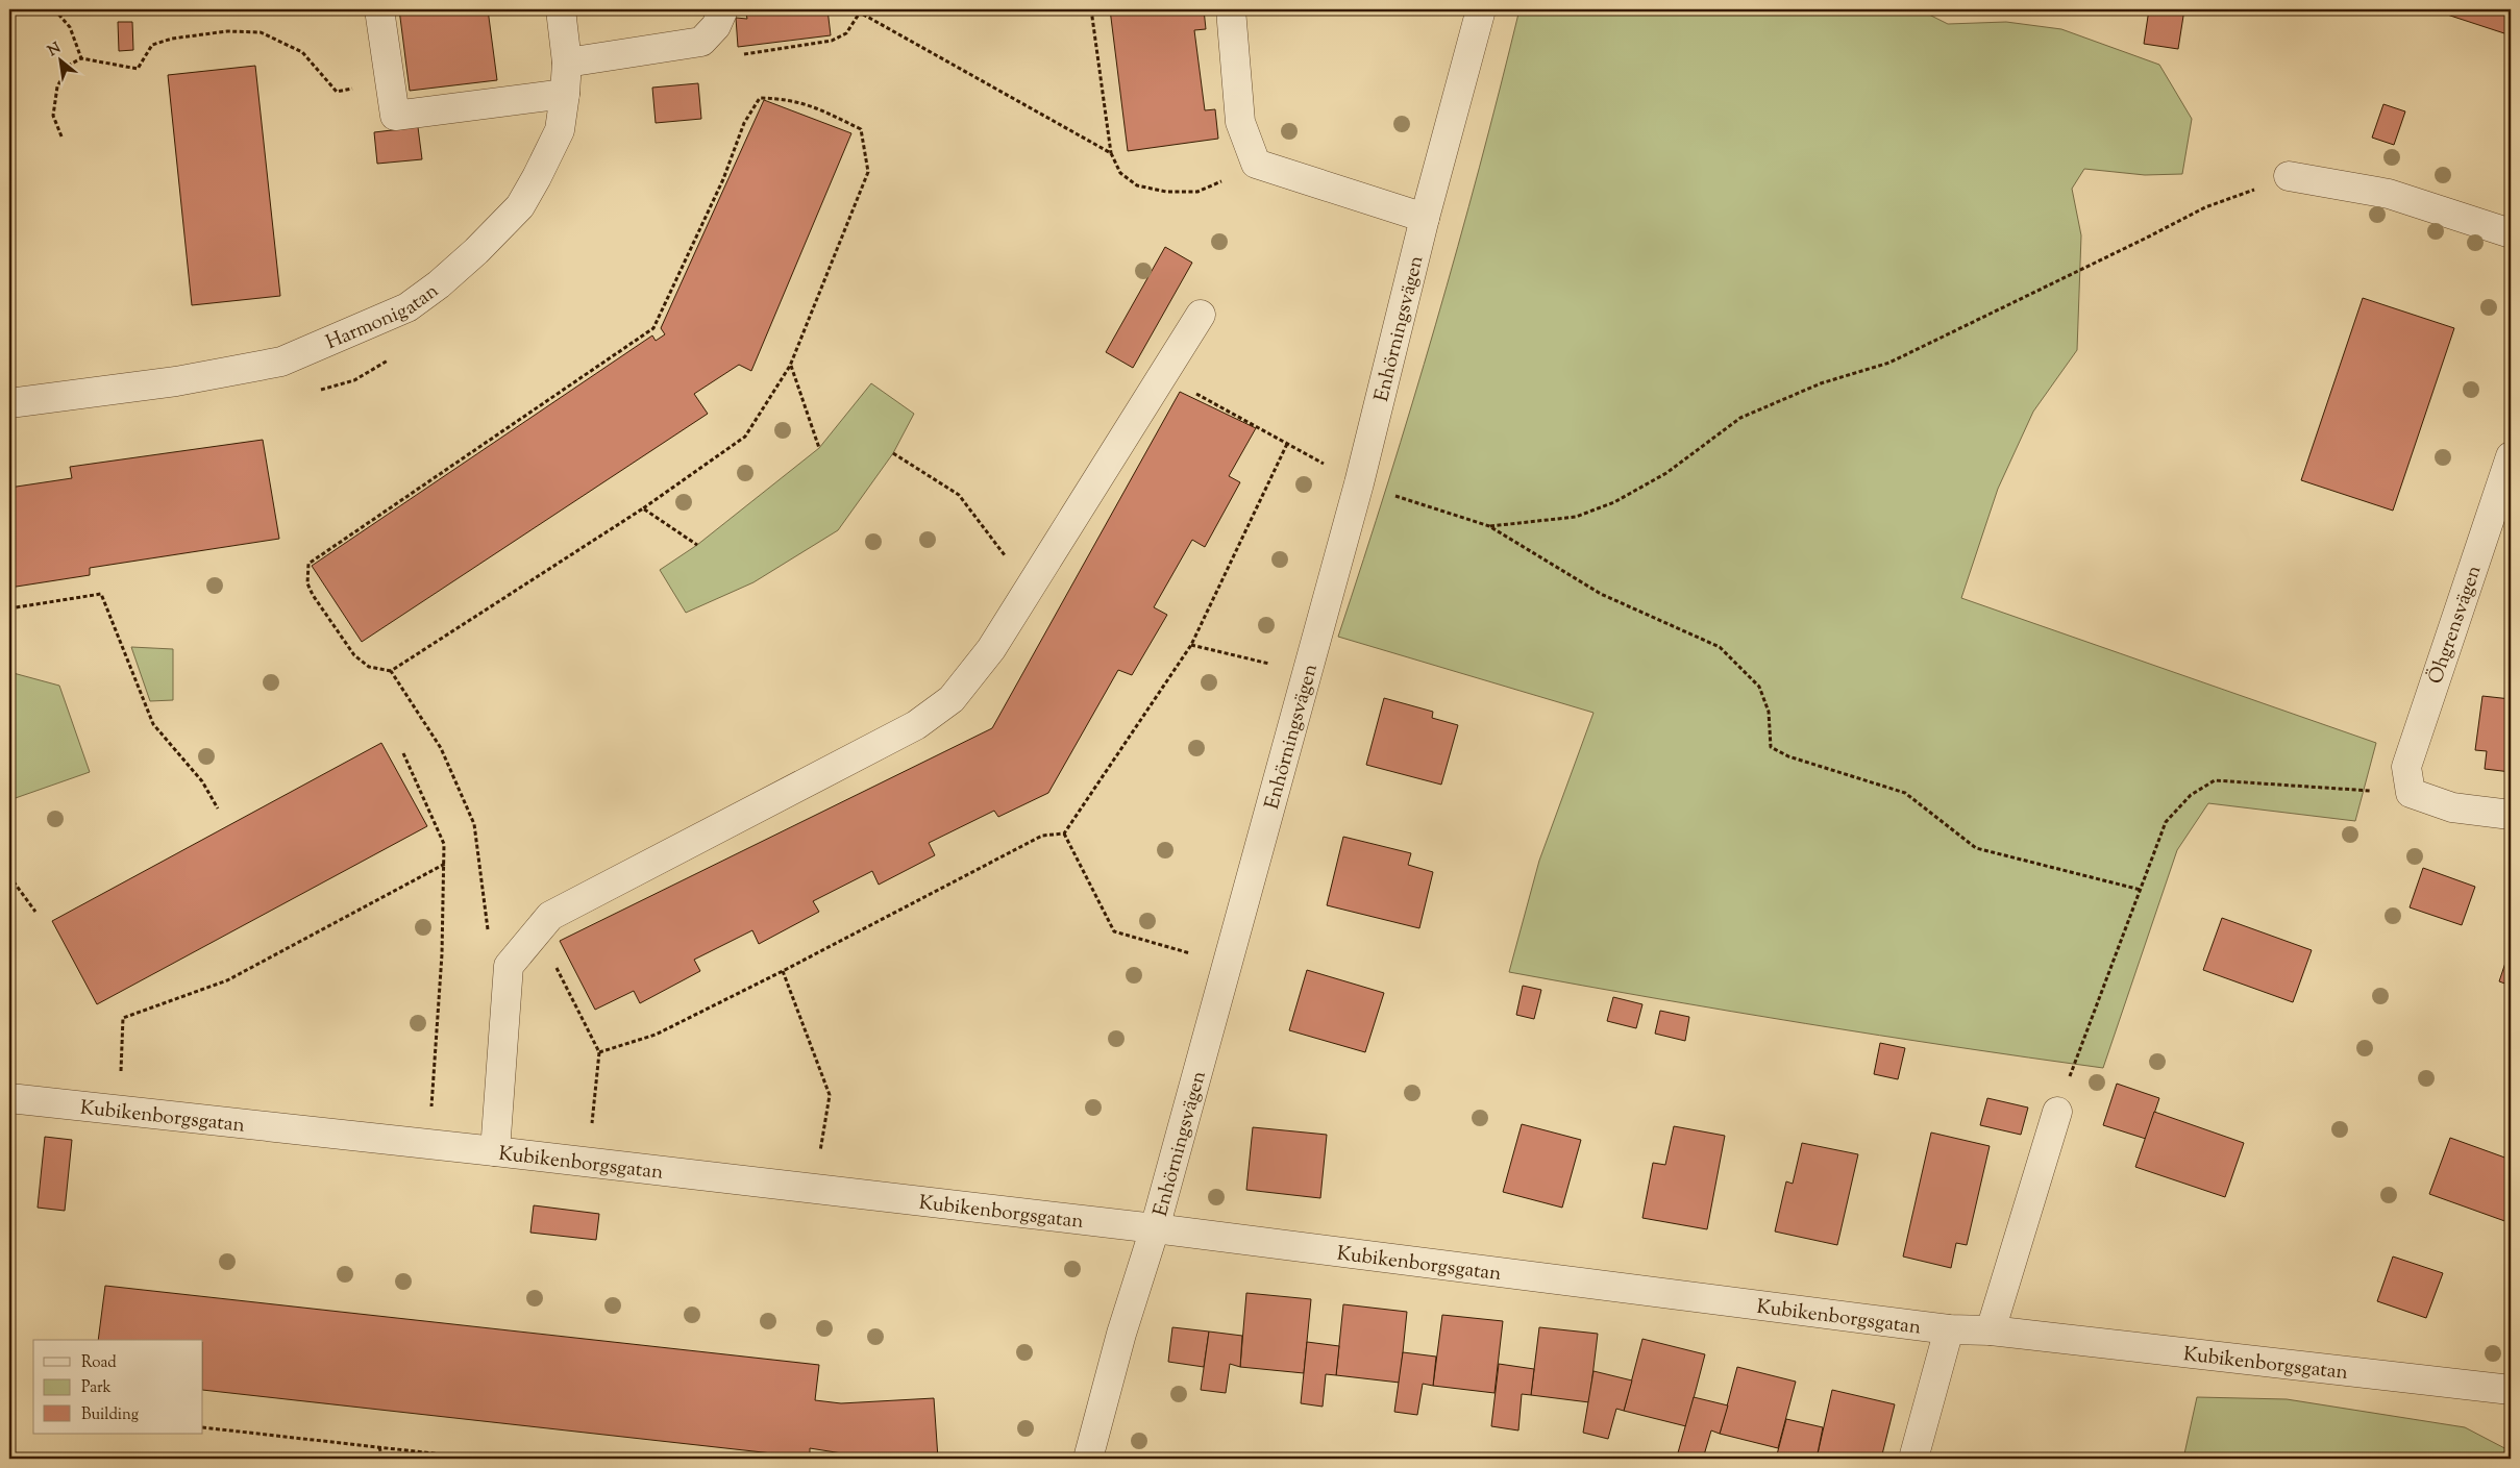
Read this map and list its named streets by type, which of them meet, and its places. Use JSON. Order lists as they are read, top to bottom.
{
  "streets": {
    "street": [
      "Harmonigatan",
      "Enhörningsvägen",
      "Öhgrensvägen",
      "Kubikenborgsgatan"
    ]
  },
  "crossings": [
    ["Enhörningsvägen", "Kubikenborgsgatan"]
  ],
  "legend": ["Road", "Park", "Building"],
  "north": "top left"
}
